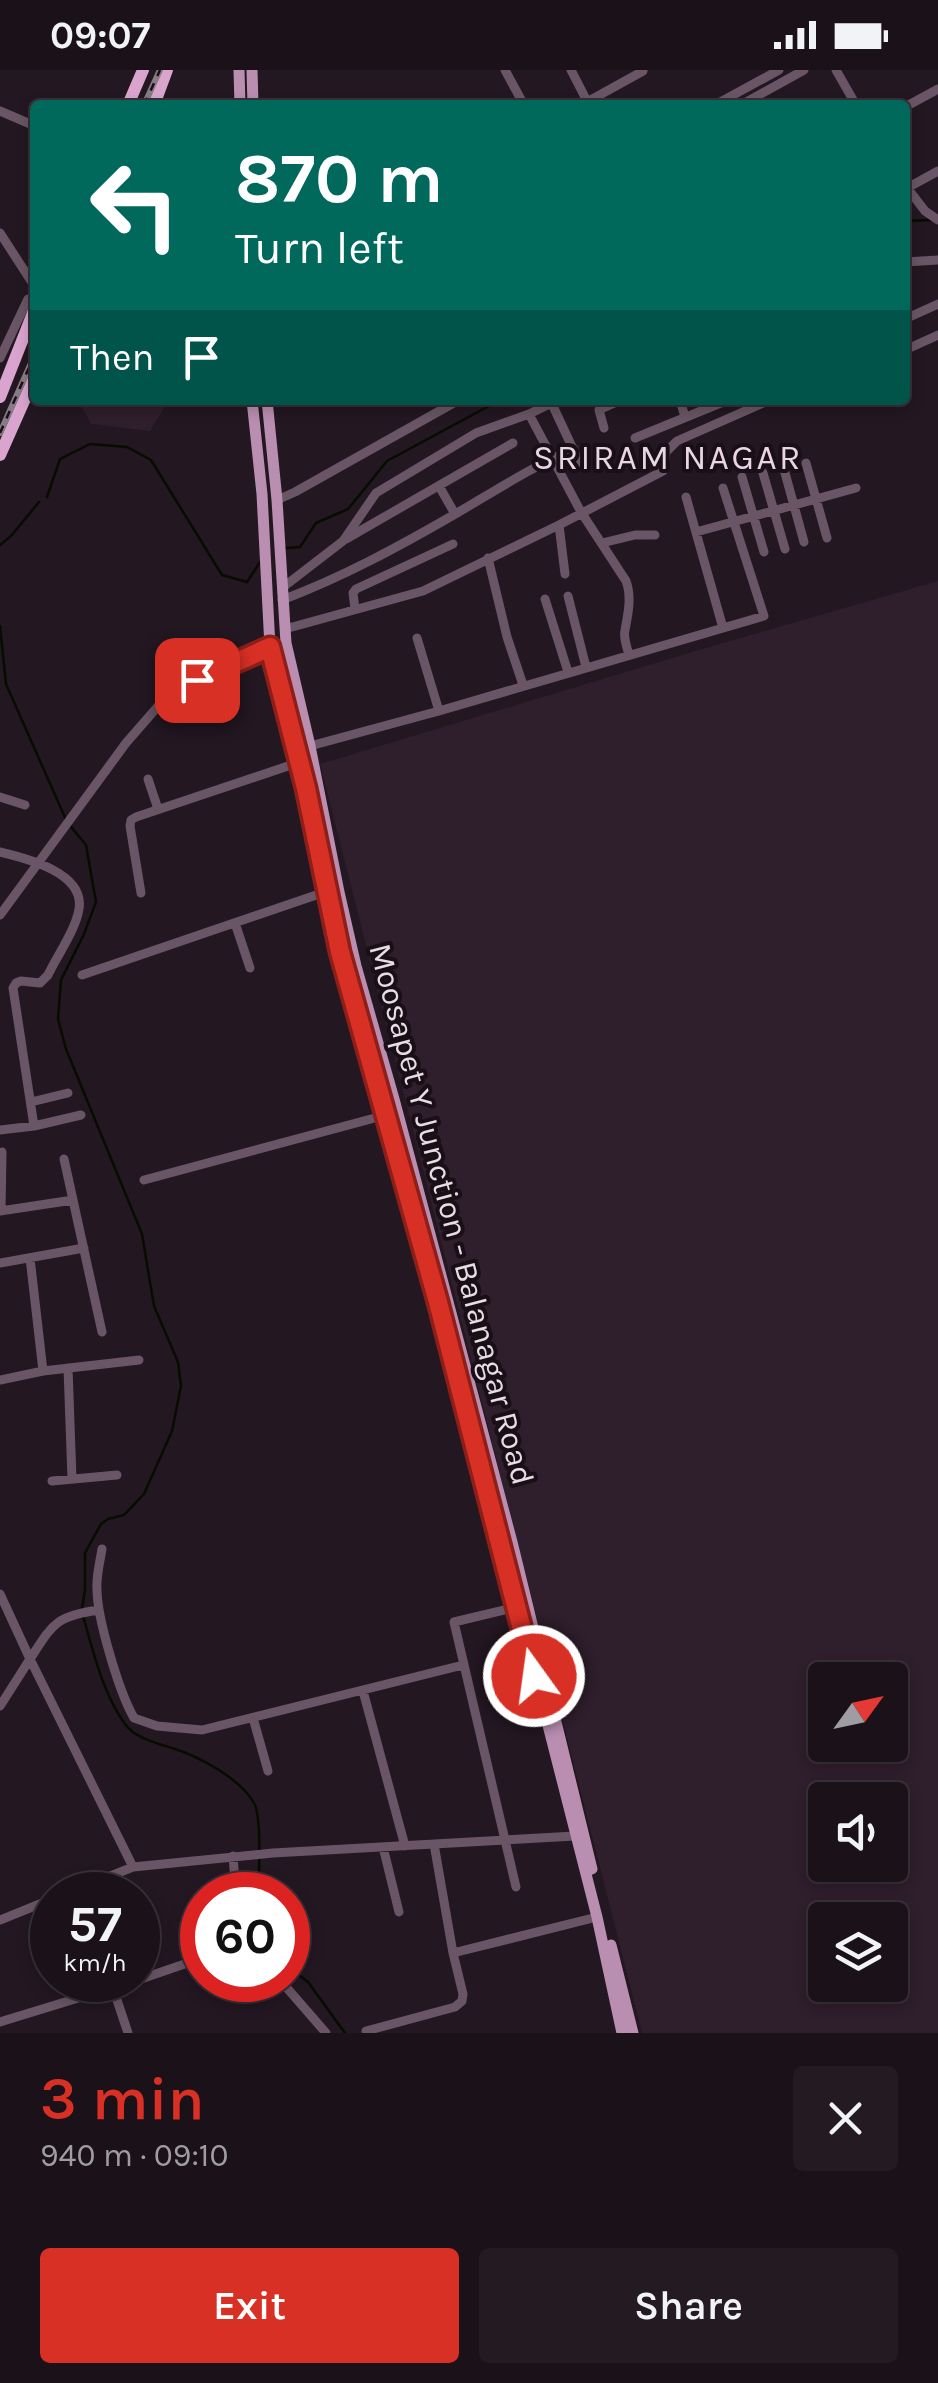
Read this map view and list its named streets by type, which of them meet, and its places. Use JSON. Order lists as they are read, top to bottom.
{
  "streets": {
    "main road": ["Moosapet Y Junction - Balanagar Road"]
  },
  "districts": ["SRIRAM NAGAR"],
  "north": "top right",
  "page": {
    "status": "09:07",
    "turn": ["870 m", "Turn left"],
    "then": "Then",
    "speed": "57 km/h",
    "limit": "60",
    "heading": ["3 min", "940 m · 09:10"],
    "buttons": ["Exit", "Share"]
  }
}
